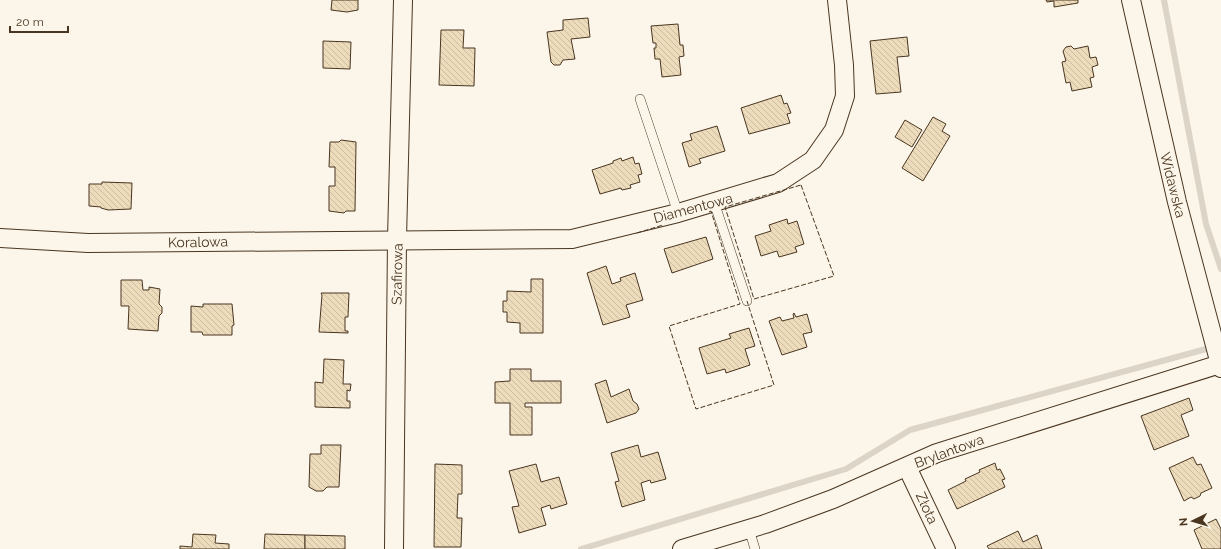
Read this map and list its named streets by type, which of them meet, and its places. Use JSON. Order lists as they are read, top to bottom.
{
  "streets": {
    "street": [
      "Widawska",
      "Diamentowa",
      "Koralowa",
      "Szafirowa",
      "Brylantowa",
      "Złota"
    ]
  },
  "crossings": [
    ["Widawska", "Brylantowa"],
    ["Diamentowa", "Koralowa"],
    ["Diamentowa", "Szafirowa"],
    ["Koralowa", "Szafirowa"],
    ["Brylantowa", "Złota"]
  ],
  "scale_bar": "20 m",
  "north": "left"
}
